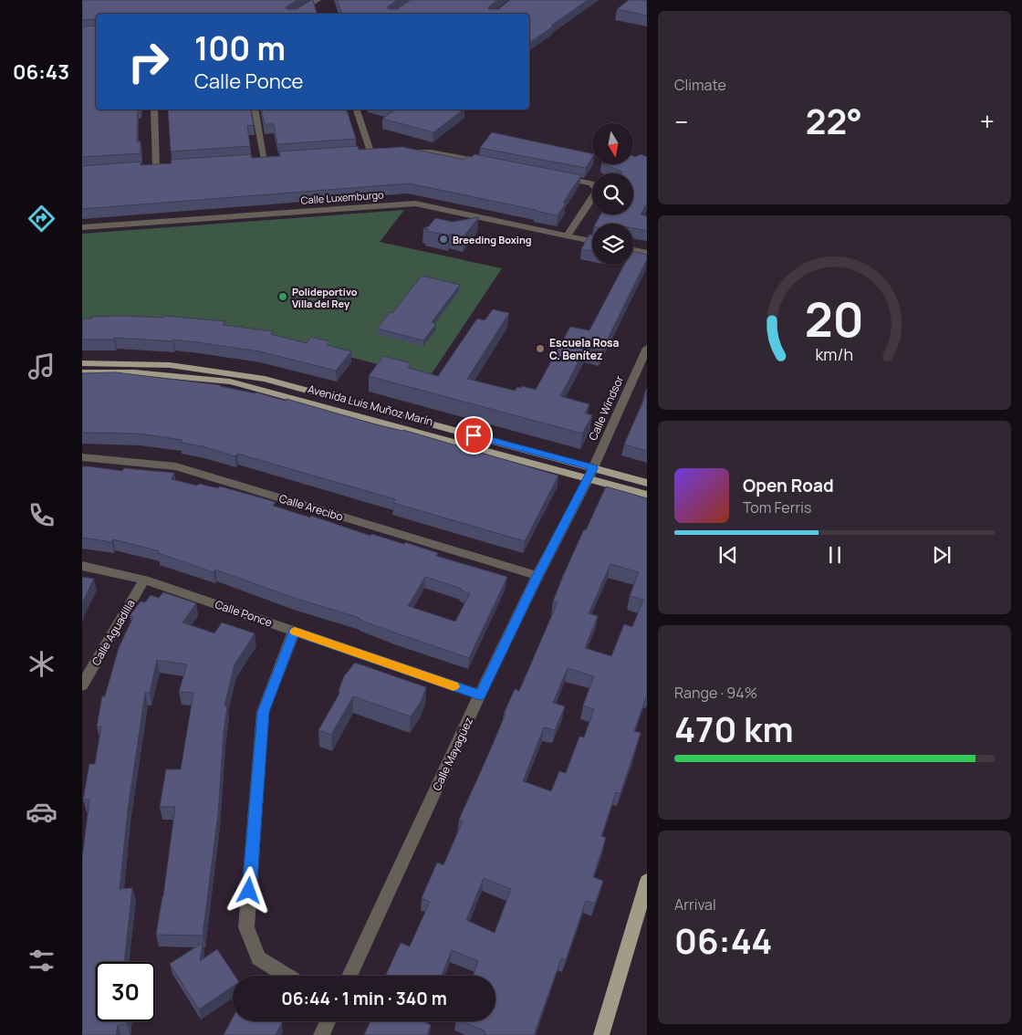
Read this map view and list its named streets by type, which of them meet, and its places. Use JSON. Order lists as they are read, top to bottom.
{
  "streets": {
    "main road": ["Avenida Luis Muñoz Marín"],
    "street": [
      "Calle Luxemburgo",
      "Calle Windsor",
      "Calle Arecibo",
      "Calle Ponce",
      "Calle Aguadilla",
      "Calle Mayagüez"
    ]
  },
  "crossings": [
    ["Avenida Luis Muñoz Marín", "Calle Windsor"],
    ["Avenida Luis Muñoz Marín", "Calle Mayagüez"],
    ["Calle Windsor", "Calle Mayagüez"],
    ["Calle Arecibo", "Calle Mayagüez"],
    ["Calle Ponce", "Calle Aguadilla"],
    ["Calle Ponce", "Calle Mayagüez"]
  ],
  "places": ["Breeding Boxing", "Polideportivo Villa del Rey", "Escuela Rosa C. Benítez"],
  "north": "bottom",
  "page": {
    "tabs": "06:43",
    "tile": [
      "Climate",
      ["Range · 94%", "470 km"],
      ["Arrival", "06:44"]
    ],
    "turn": ["100 m", "Calle Ponce"],
    "heat": ["−", "22°", "+"],
    "song": ["Open Road", "Tom Ferris"],
    "limit": "30",
    "trip": "06:44 · 1 min · 340 m",
    "gauge": ["20", "km/h"]
  }
}
